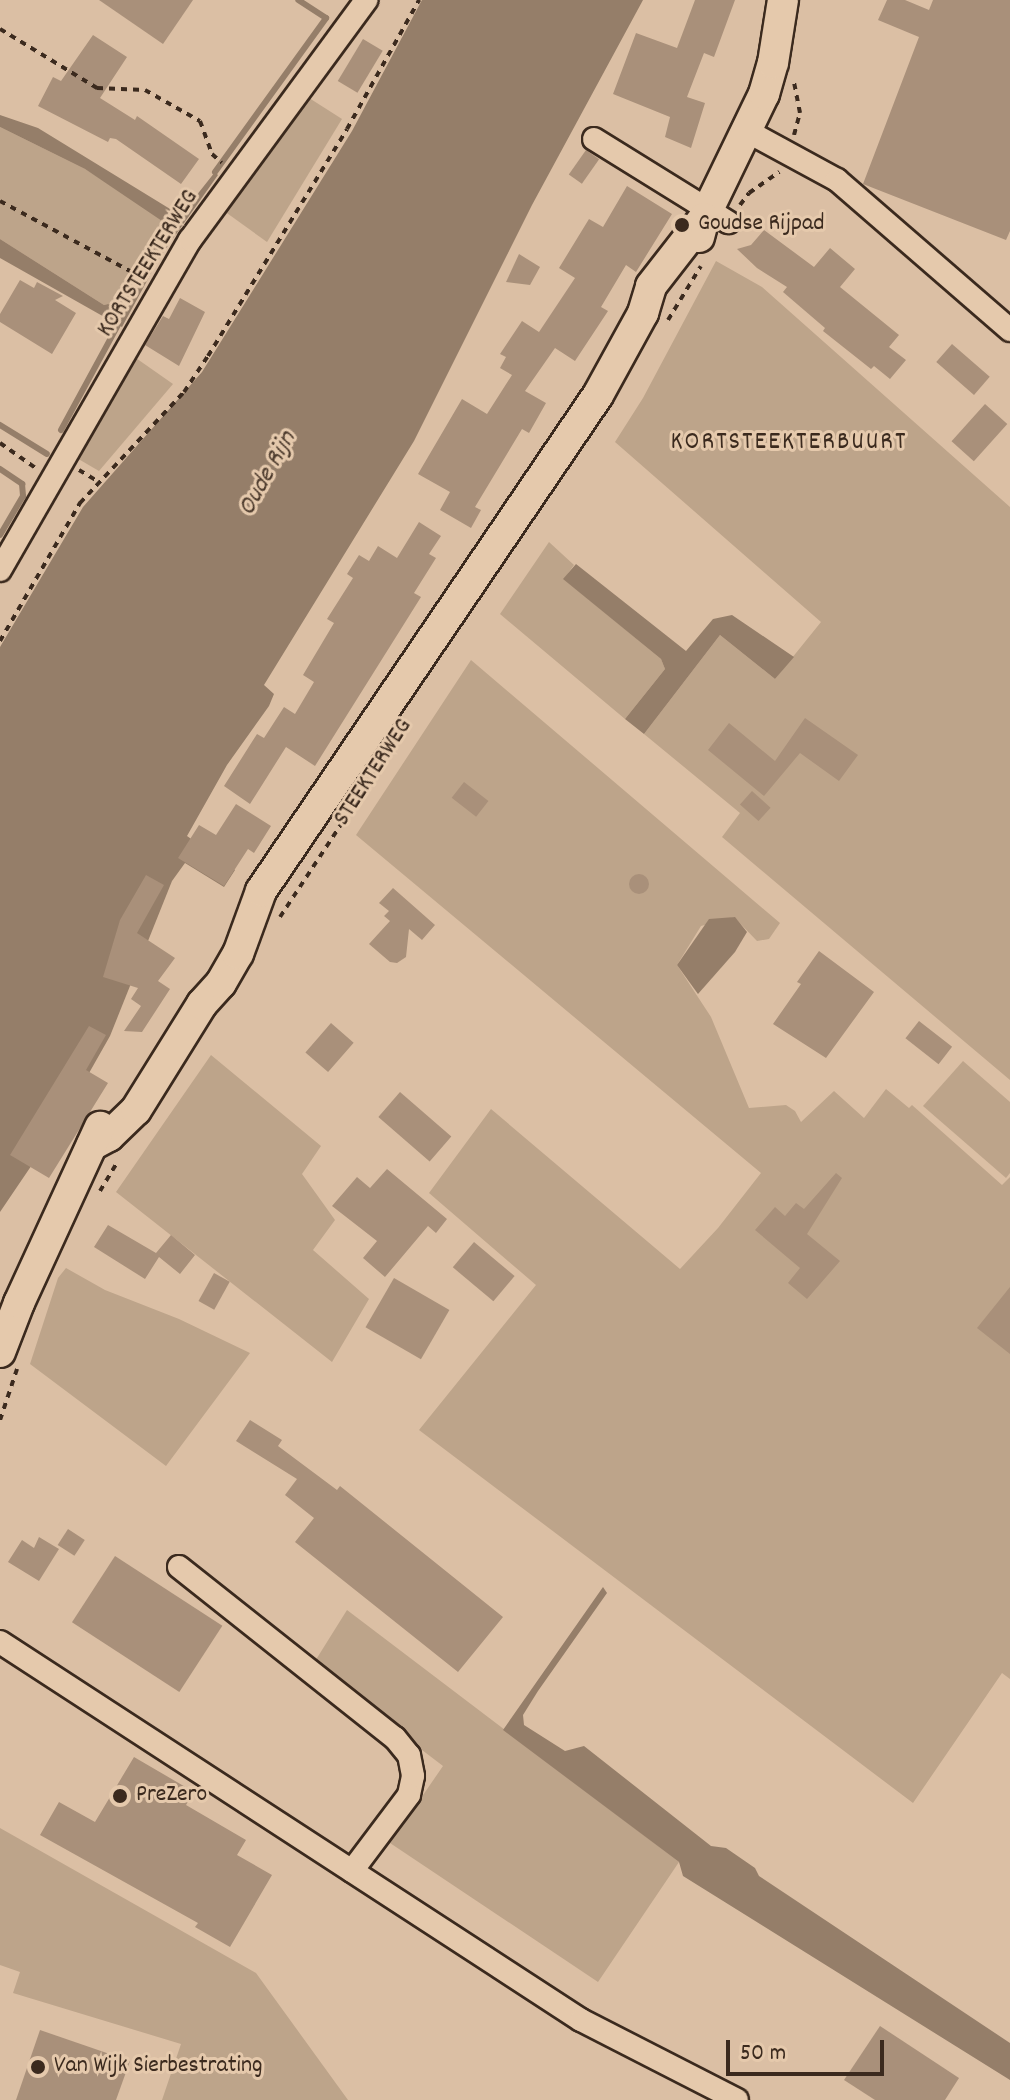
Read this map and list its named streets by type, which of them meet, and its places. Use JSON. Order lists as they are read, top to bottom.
{
  "streets": {
    "main road": ["STEEKTERWEG"],
    "street": ["KORTSTEEKTERWEG"]
  },
  "districts": ["KORTSTEEKTERBUURT"],
  "water": ["Oude Rijn"],
  "places": ["Goudse Rijpad", "PreZero", "Van Wijk Sierbestrating"],
  "scale_bar": "50 m"
}
